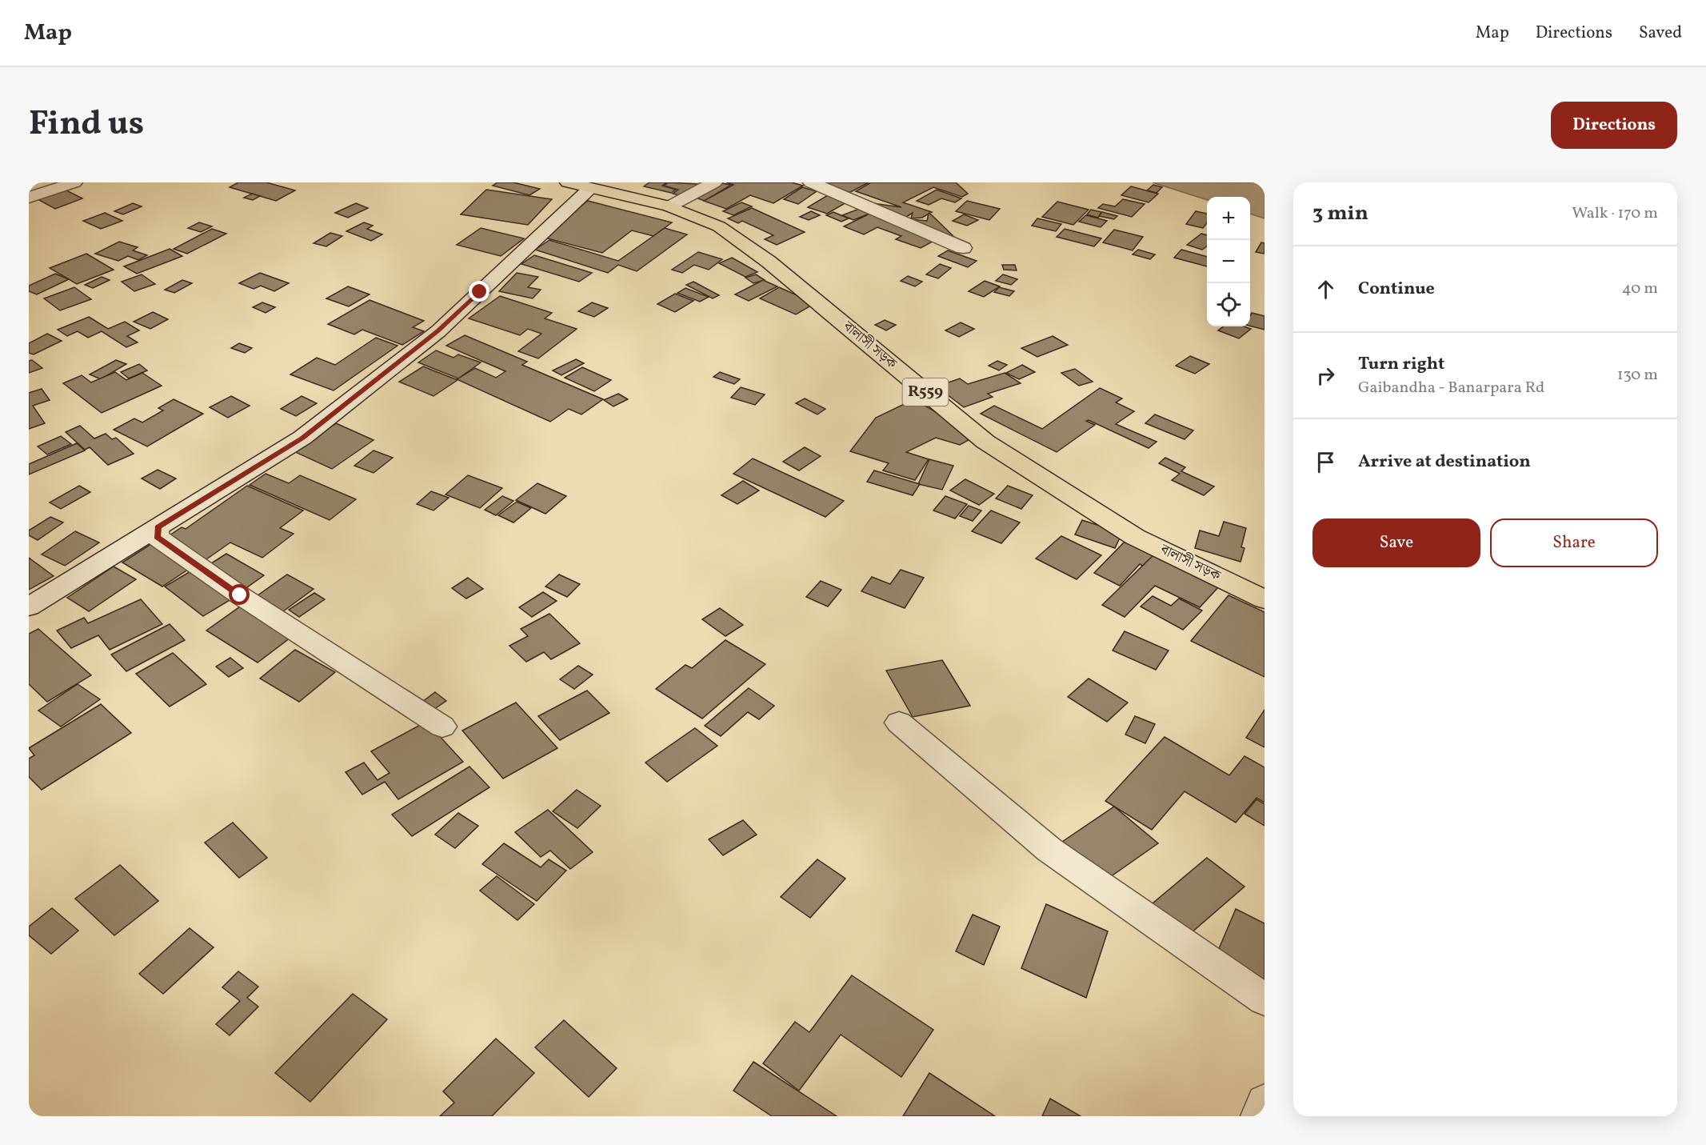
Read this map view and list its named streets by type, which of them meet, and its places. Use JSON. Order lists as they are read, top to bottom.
{
  "streets": {
    "main road": ["বালাসী সড়ক", "R559"]
  },
  "crossings": [
    ["বালাসী সড়ক", "R559"]
  ],
  "page": {
    "header": "Map",
    "nav": ["Map", "Directions", "Saved"],
    "title": "Find us",
    "buttons": [
      "Directions",
      ["Save", "Share"]
    ],
    "heading": ["3 min", "Walk · 170 m"],
    "map_buttons": ["+", "−"],
    "list": [
      ["Continue", "40 m"],
      ["Turn right", "Gaibandha - Banarpara Rd", "130 m"],
      "Arrive at destination"
    ]
  }
}
